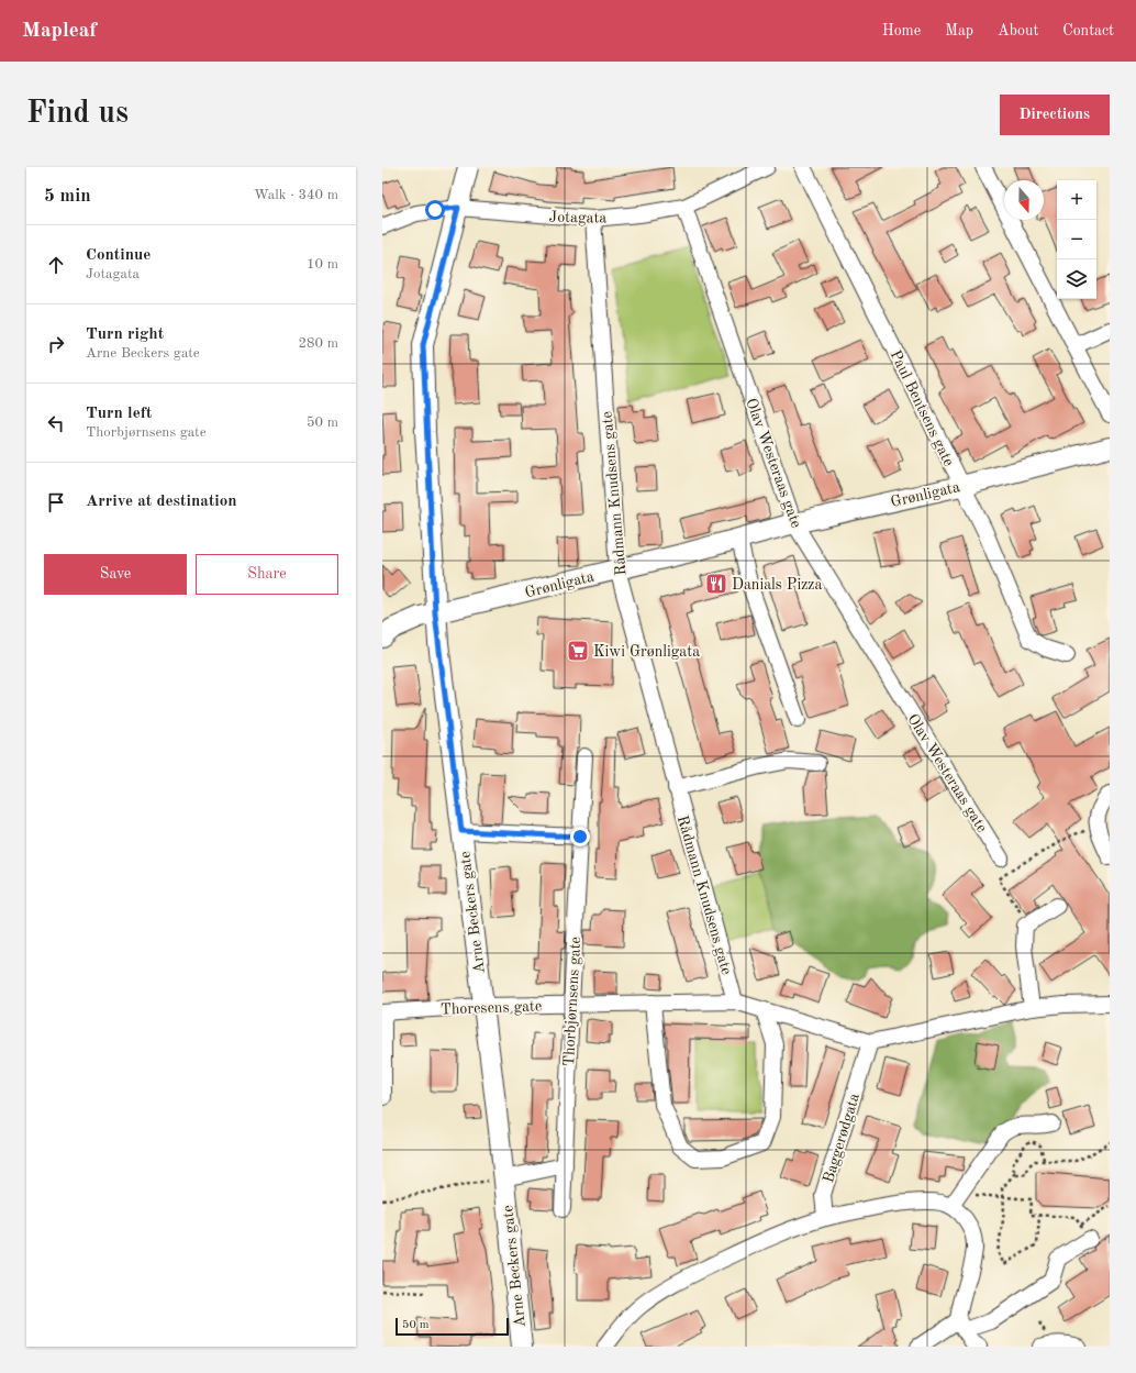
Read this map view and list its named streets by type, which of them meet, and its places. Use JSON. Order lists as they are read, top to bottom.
{
  "streets": {
    "main road": ["Grønligata", "Arne Beckers gate"],
    "street": [
      "Jotagata",
      "Paul Bentsens gate",
      "Olav Westeraas gate",
      "Rådmann Knudsens gate",
      "Thorbjørnsens gate",
      "Thoresens gate",
      "Baggerødgata"
    ]
  },
  "crossings": [
    ["Jotagata", "Olav Westeraas gate"],
    ["Jotagata", "Rådmann Knudsens gate"],
    ["Jotagata", "Arne Beckers gate"],
    ["Paul Bentsens gate", "Grønligata"],
    ["Olav Westeraas gate", "Grønligata"],
    ["Rådmann Knudsens gate", "Grønligata"],
    ["Rådmann Knudsens gate", "Thoresens gate"],
    ["Grønligata", "Arne Beckers gate"],
    ["Arne Beckers gate", "Thoresens gate"],
    ["Thorbjørnsens gate", "Thoresens gate"],
    ["Thoresens gate", "Baggerødgata"]
  ],
  "places": {
    "restaurant": ["Danials Pizza"],
    "supermarket": ["Kiwi Grønligata"]
  },
  "scale_bar": "50 m",
  "north": "bottom",
  "page": {
    "header": "Mapleaf",
    "nav": [
      "Home",
      "Map",
      "About",
      "Contact"
    ],
    "buttons": [
      "Directions",
      ["Save", "Share"]
    ],
    "title": "Find us",
    "heading": ["5 min", "Walk · 340 m"],
    "map_buttons": ["+", "−"],
    "list": [
      ["Continue", "Jotagata", "10 m"],
      ["Turn right", "Arne Beckers gate", "280 m"],
      ["Turn left", "Thorbjørnsens gate", "50 m"],
      "Arrive at destination"
    ],
    "scale": "50 m"
  }
}
